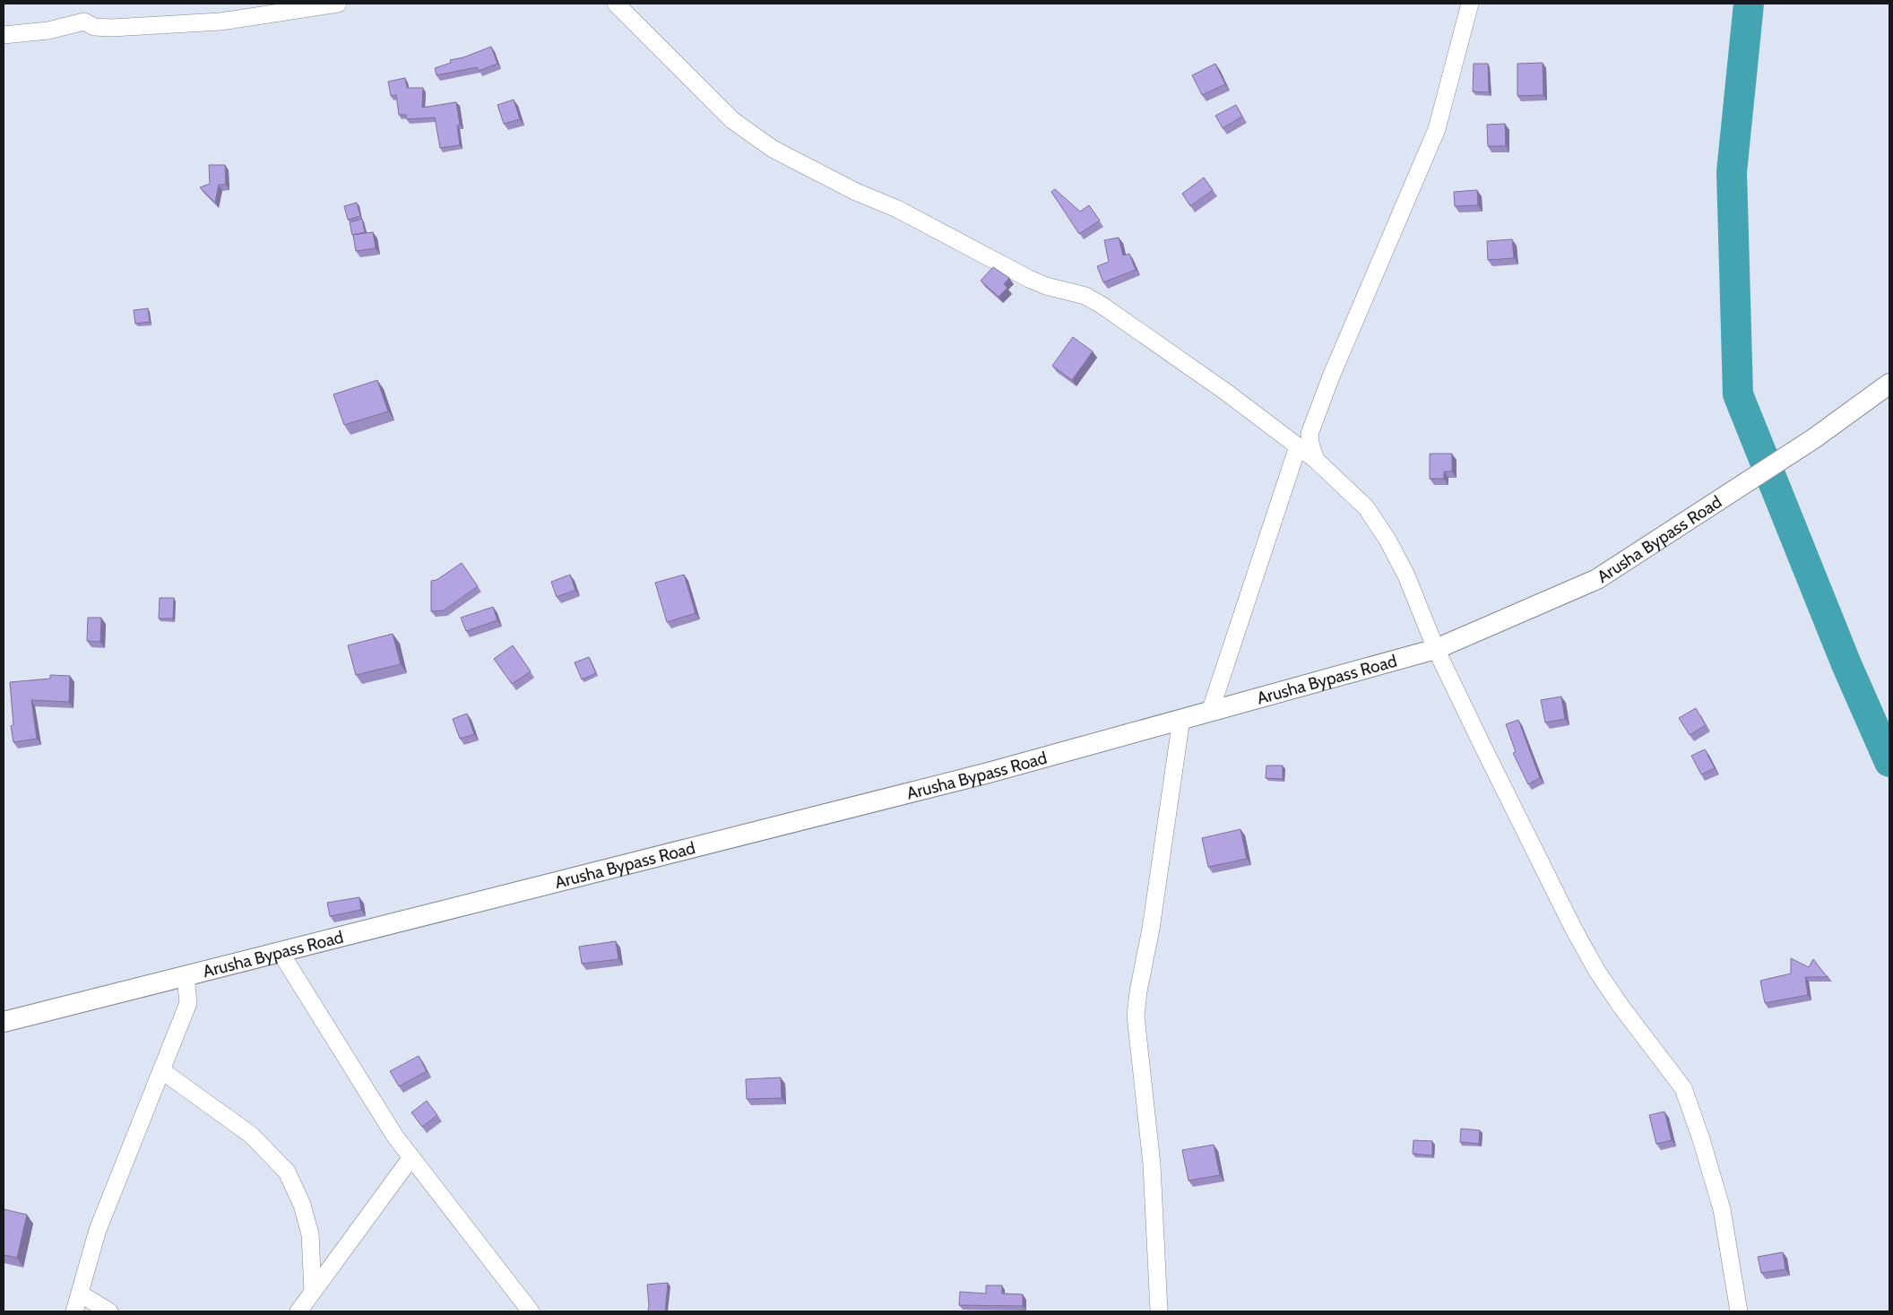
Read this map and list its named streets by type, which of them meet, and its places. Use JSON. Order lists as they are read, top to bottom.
{
  "streets": {
    "main road": ["Arusha Bypass Road"]
  }
}
